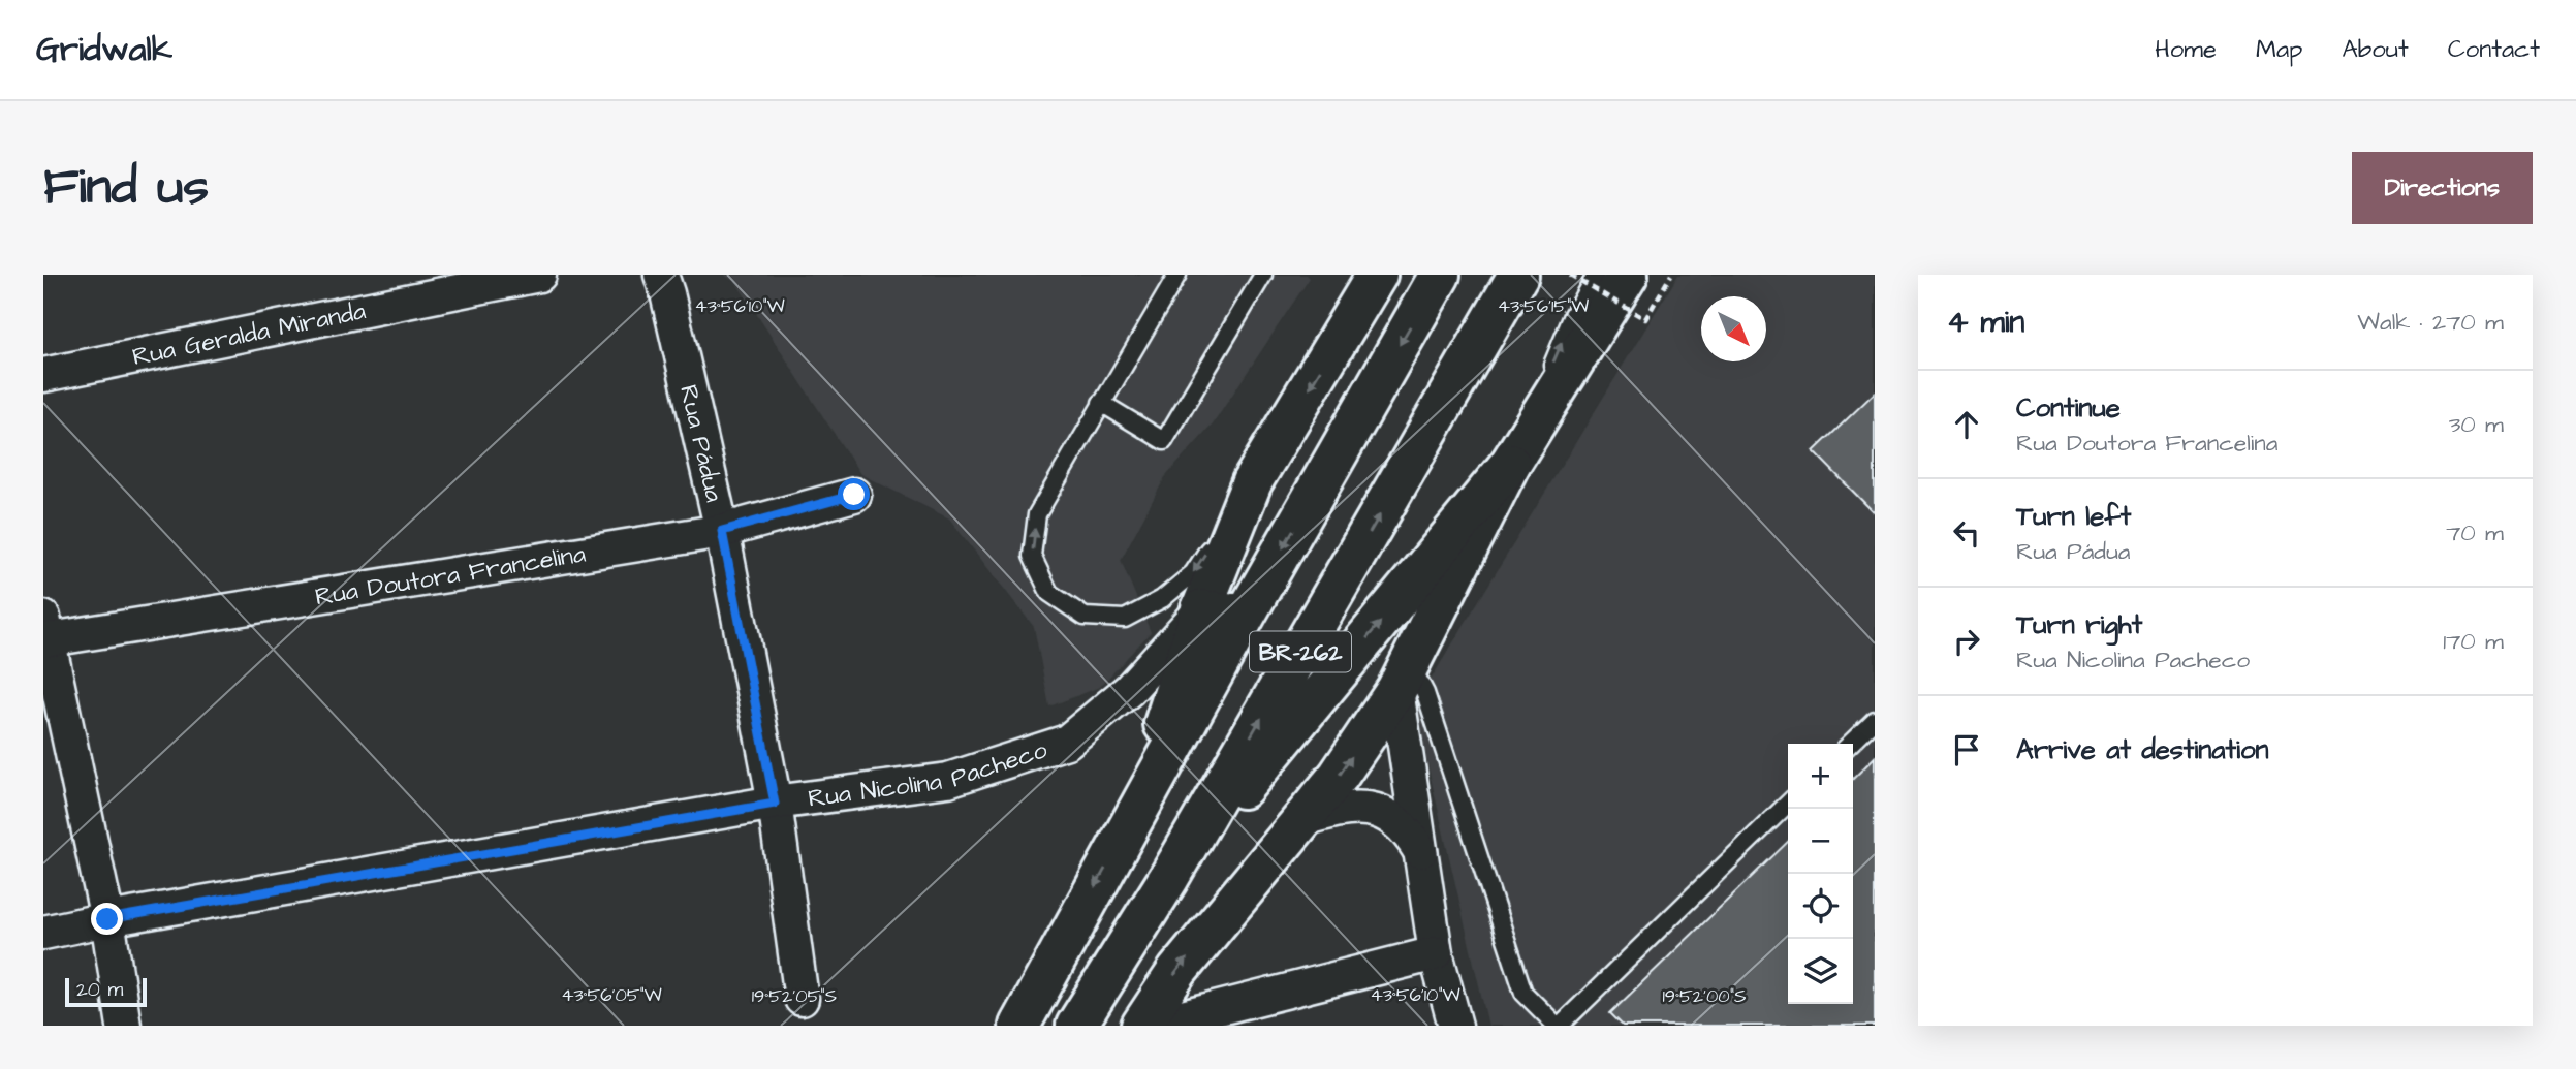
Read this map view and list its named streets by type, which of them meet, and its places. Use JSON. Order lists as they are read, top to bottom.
{
  "streets": {
    "main road": ["BR-262"],
    "street": [
      "Rua Geralda Miranda",
      "Rua Pádua",
      "Rua Doutora Francelina",
      "Rua Nicolina Pacheco"
    ]
  },
  "crossings": [
    ["Rua Pádua", "Rua Doutora Francelina"],
    ["Rua Pádua", "Rua Nicolina Pacheco"]
  ],
  "scale_bar": "20 m",
  "north": "bottom right",
  "page": {
    "header": "Gridwalk",
    "nav": [
      "Home",
      "Map",
      "About",
      "Contact"
    ],
    "buttons": "Directions",
    "title": "Find us",
    "heading": ["4 min", "Walk · 270 m"],
    "list": [
      ["Continue", "Rua Doutora Francelina", "30 m"],
      ["Turn left", "Rua Pádua", "70 m"],
      ["Turn right", "Rua Nicolina Pacheco", "170 m"],
      "Arrive at destination"
    ],
    "map_buttons": ["+", "−"],
    "scale": "20 m"
  },
  "coordinates": [
    "43°56'10\"W",
    "43°56'15\"W",
    "43°56'05\"W",
    "19°52'05\"S",
    "19°52'00\"S"
  ]
}
